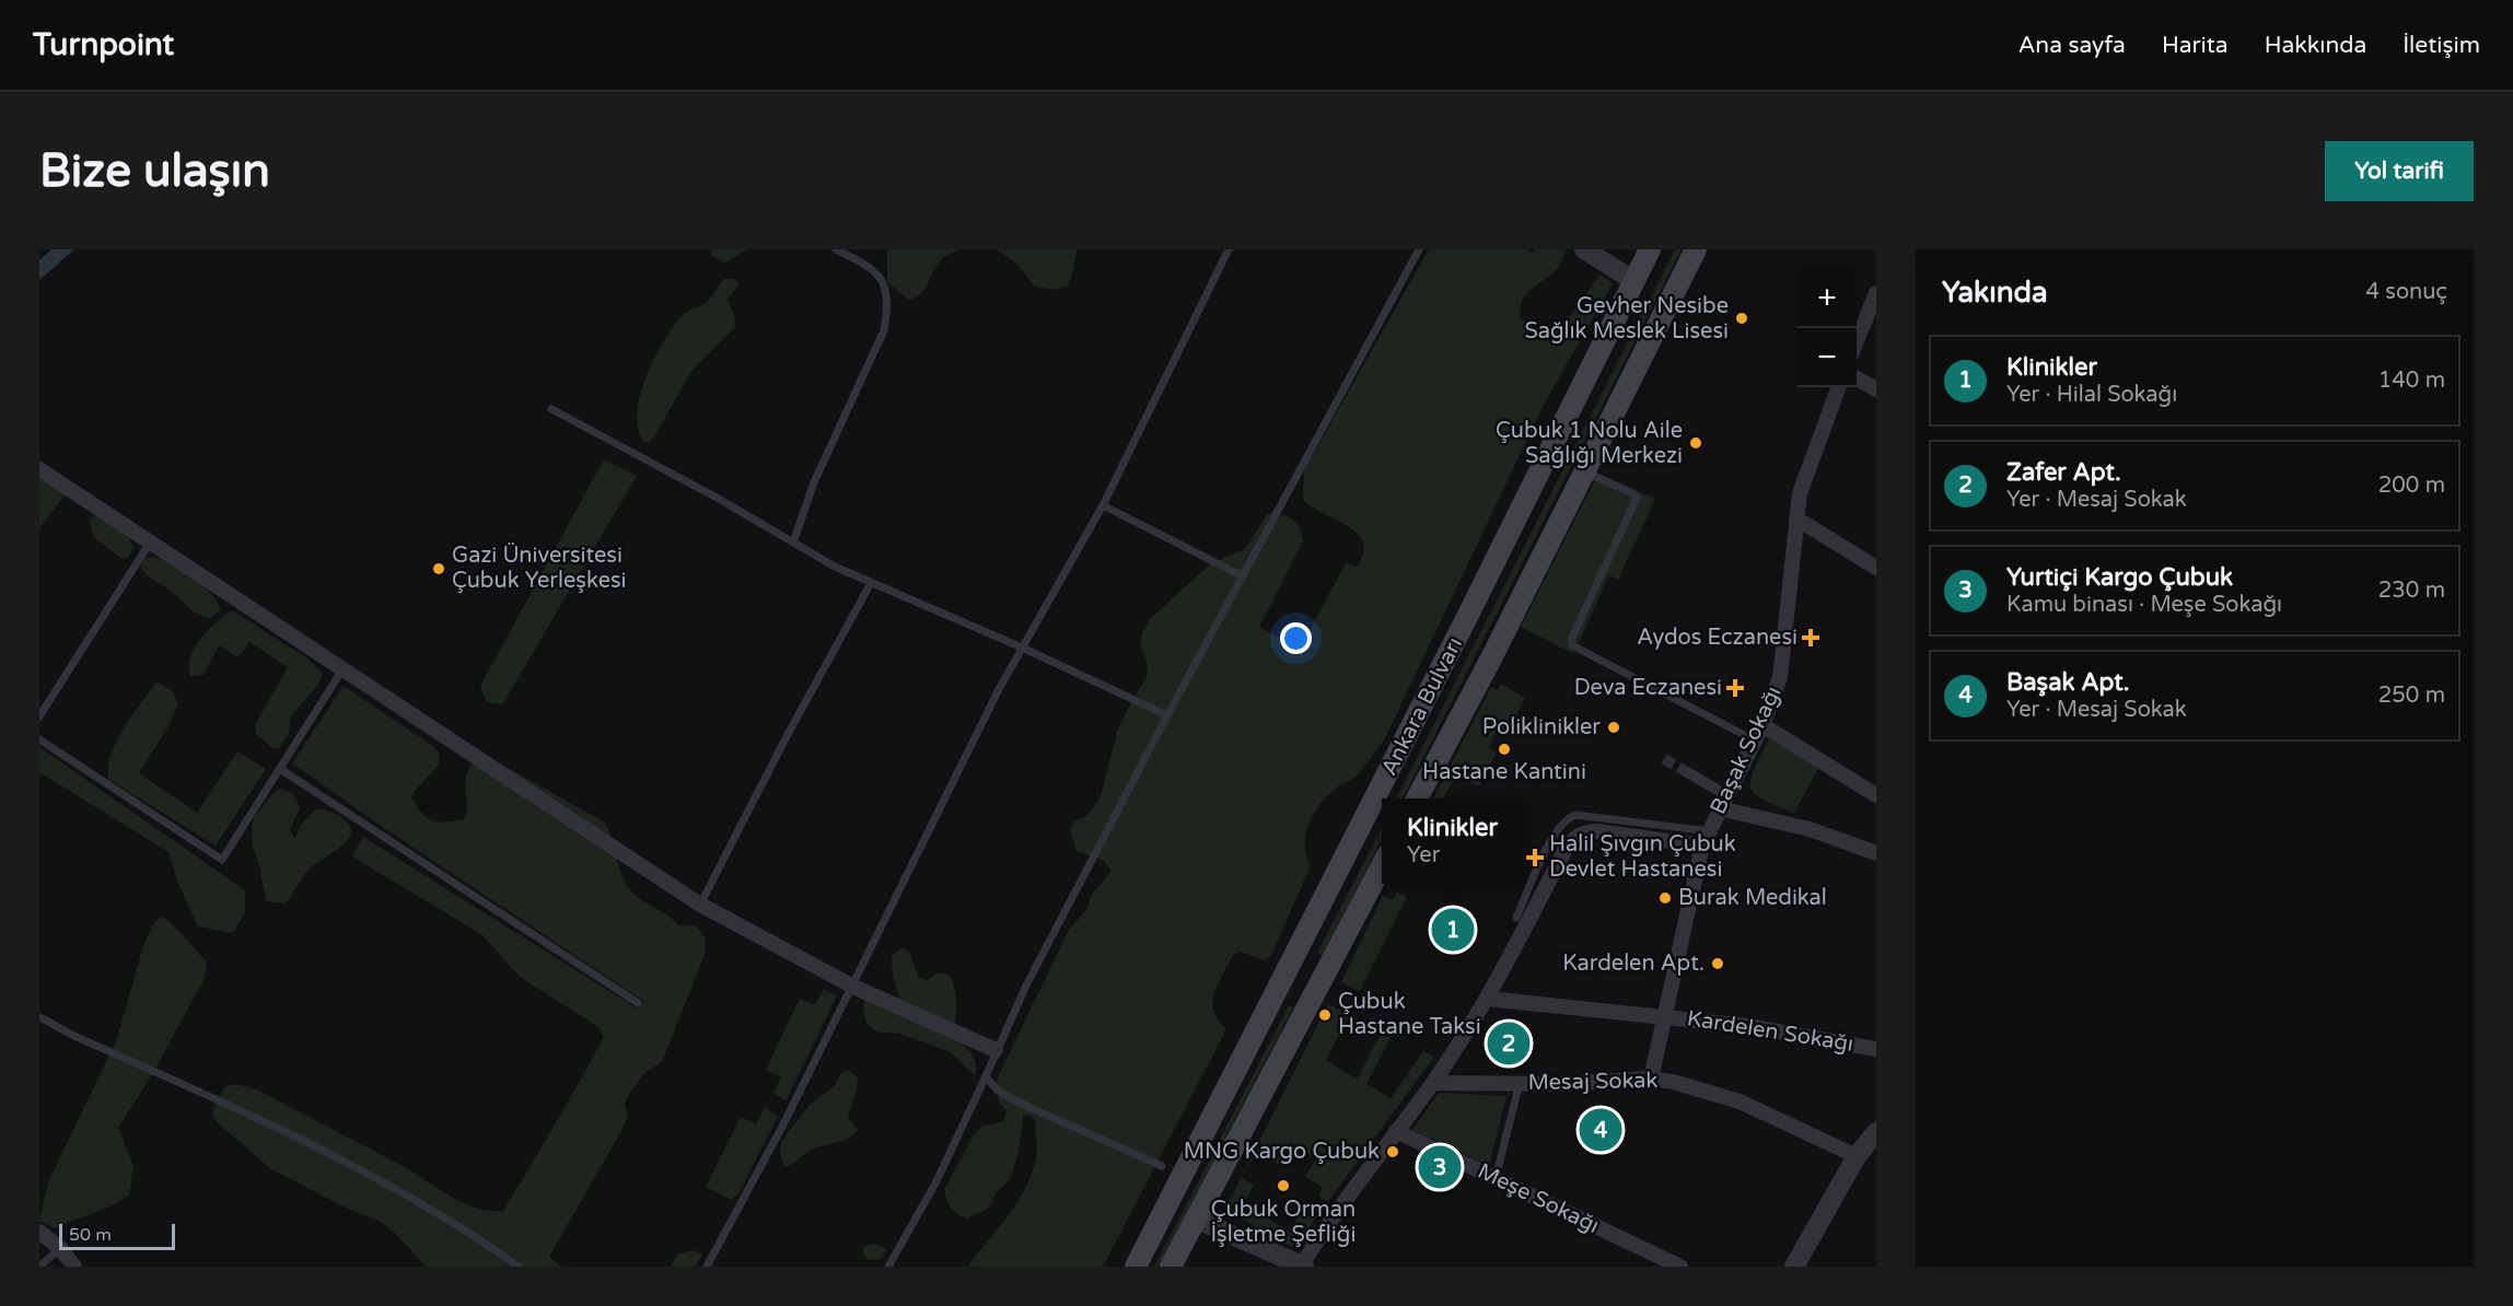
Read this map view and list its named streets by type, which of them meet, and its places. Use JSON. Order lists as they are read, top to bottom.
{
  "streets": {
    "main road": ["Ankara Bulvarı"],
    "street": [
      "Başak Sokağı",
      "Kardelen Sokağı",
      "Mesaj Sokak",
      "Meşe Sokağı"
    ]
  },
  "crossings": [
    ["Başak Sokağı", "Kardelen Sokağı"],
    ["Başak Sokağı", "Mesaj Sokak"]
  ],
  "places": {
    "other": [
      "Gevher Nesibe Sağlık Meslek Lisesi",
      "Çubuk 1 Nolu Aile Sağlığı Merkezi",
      "Gazi Üniversitesi Çubuk Yerleşkesi",
      "Poliklinikler",
      "Hastane Kantini",
      "Burak Medikal",
      "Kardelen Apt.",
      "Çubuk Hastane Taksi",
      "MNG Kargo Çubuk",
      "Çubuk Orman İşletme Şefliği"
    ],
    "health": ["Aydos Eczanesi", "Deva Eczanesi", "Halil Şıvgın Çubuk Devlet Hastanesi"]
  },
  "scale_bar": "50 m",
  "page": {
    "header": "Turnpoint",
    "nav": [
      "Ana sayfa",
      "Harita",
      "Hakkında",
      "İletişim"
    ],
    "buttons": "Yol tarifi",
    "title": "Bize ulaşın",
    "heading": ["Yakında", "4 sonuç"],
    "map_buttons": ["+", "−"],
    "list": [
      {
        "mark": "1",
        "name": "Klinikler",
        "note": "Yer · Hilal Sokağı",
        "value": "140 m"
      },
      {
        "mark": "2",
        "name": "Zafer Apt.",
        "note": "Yer · Mesaj Sokak",
        "value": "200 m"
      },
      {
        "mark": "3",
        "name": "Yurtiçi Kargo Çubuk",
        "note": "Kamu binası · Meşe Sokağı",
        "value": "230 m"
      },
      {
        "mark": "4",
        "name": "Başak Apt.",
        "note": "Yer · Mesaj Sokak",
        "value": "250 m"
      }
    ],
    "popup": ["Klinikler", "Yer"],
    "pins": [
      "1",
      "2",
      "4",
      "3"
    ],
    "scale": "50 m"
  }
}
